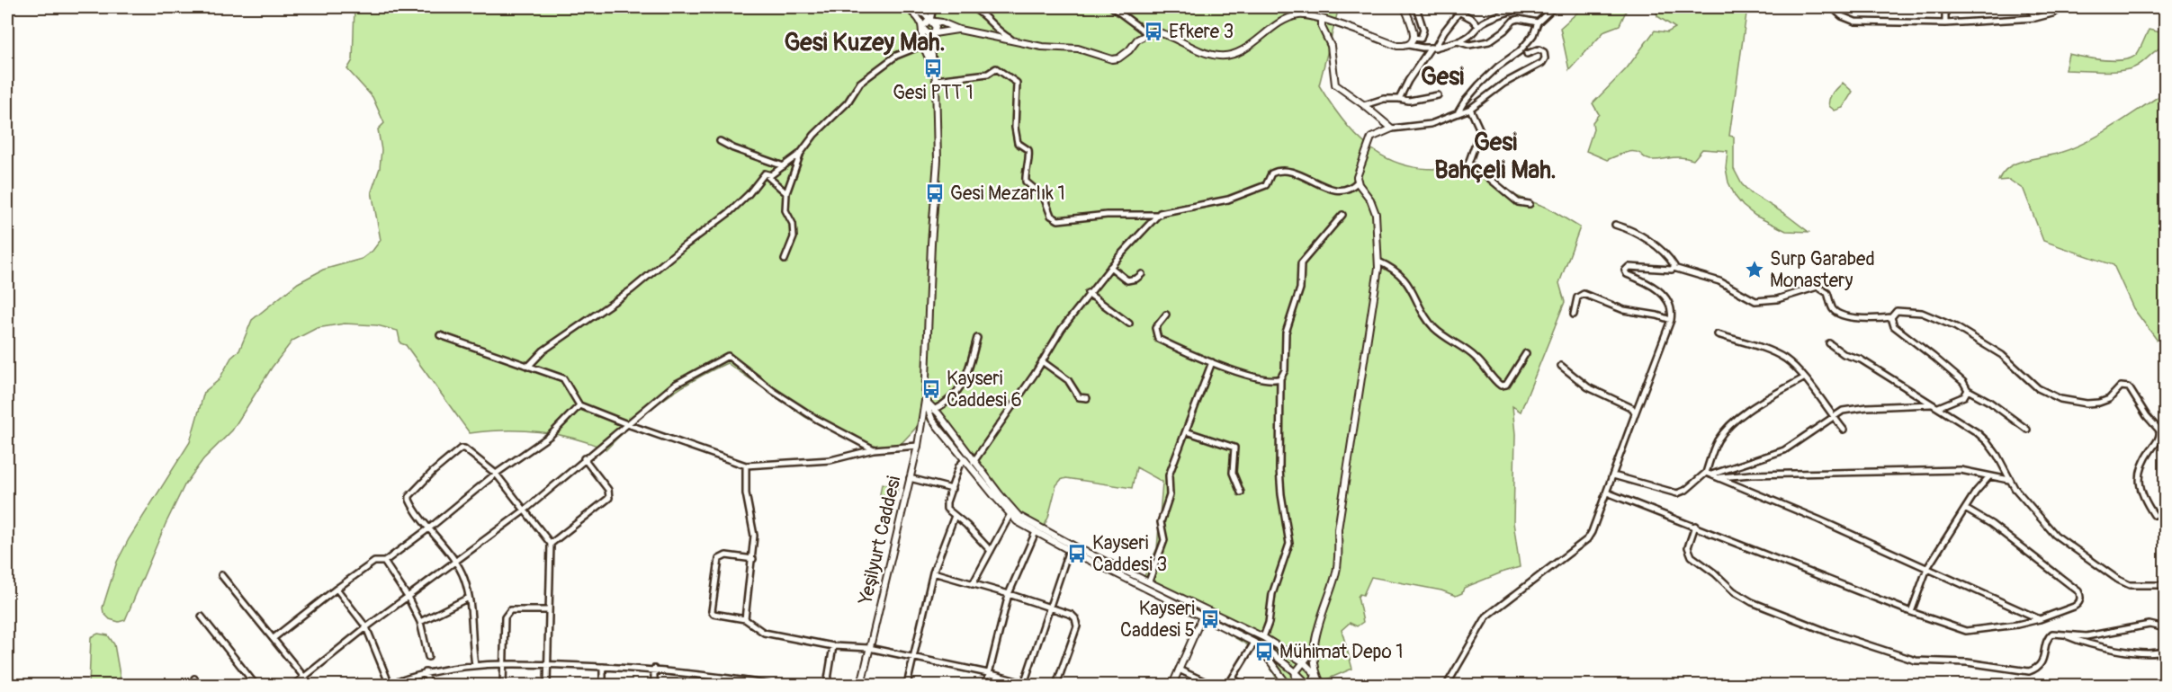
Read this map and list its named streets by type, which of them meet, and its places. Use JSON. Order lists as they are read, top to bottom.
{
  "streets": {
    "street": ["Yeşilyurt Caddesi"]
  },
  "districts": ["Gesi Kuzey Mah.", "Gesi", "Gesi Bahçeli Mah."],
  "places": {
    "bus stop": [
      "Efkere 3",
      "Gesi PTT 1",
      "Gesi Mezarlık 1",
      "Kayseri Caddesi 6",
      "Kayseri Caddesi 3",
      "Kayseri Caddesi 5",
      "Mühimat Depo 1"
    ],
    "place": ["Surp Garabed Monastery"]
  }
}
